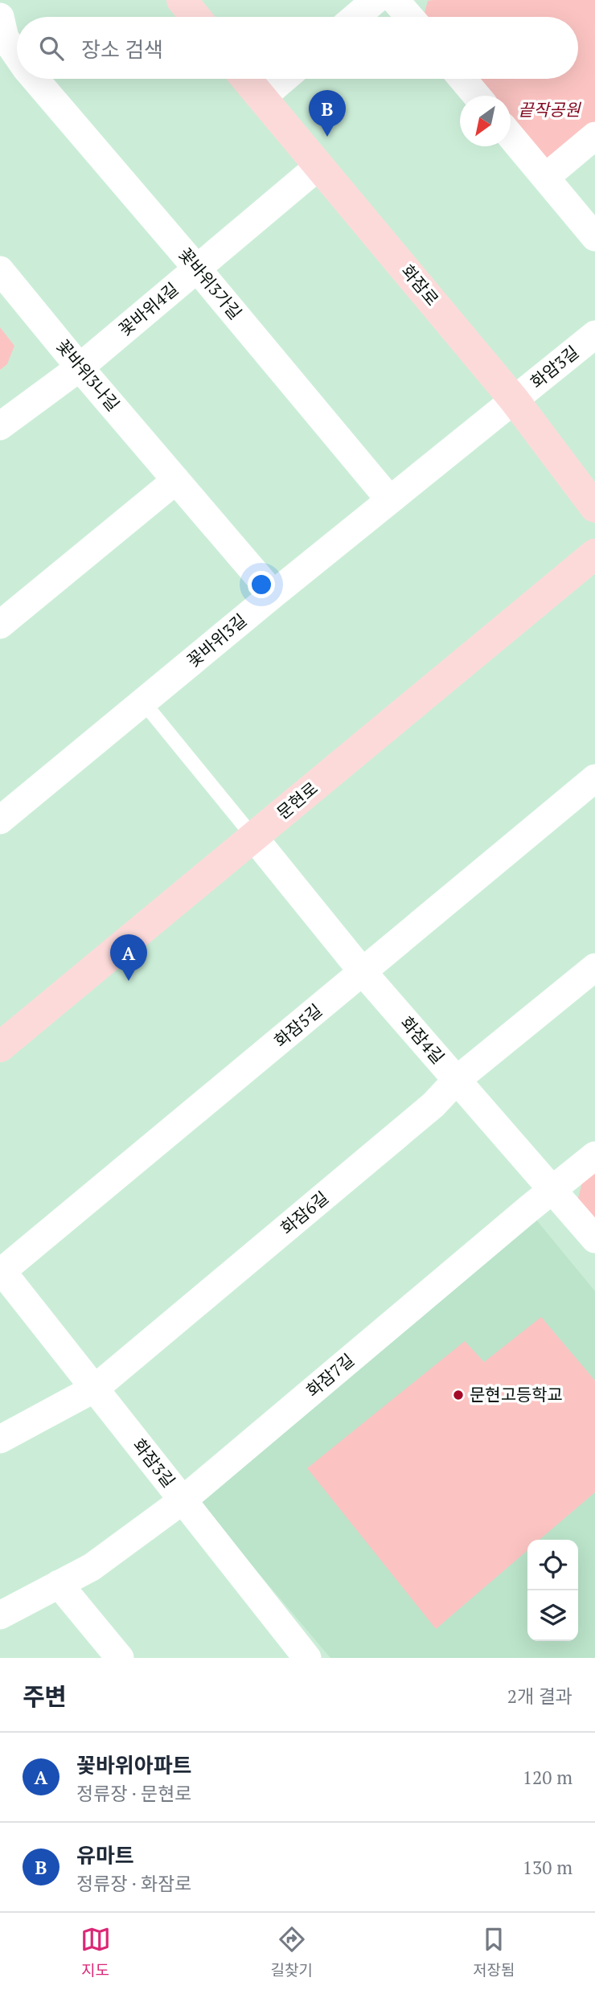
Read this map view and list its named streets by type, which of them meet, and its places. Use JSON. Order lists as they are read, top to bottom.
{
  "streets": {
    "street": [
      "꽃바위3가길",
      "화잠로",
      "꽃바위4길",
      "화암3길",
      "꽃바위3나길",
      "꽃바위3길",
      "문현로",
      "화잠5길",
      "화잠4길",
      "화잠6길",
      "화잠7길",
      "화잠3길"
    ]
  },
  "crossings": [
    ["꽃바위3가길", "꽃바위4길"],
    ["꽃바위3가길", "꽃바위3길"],
    ["화잠로", "꽃바위4길"],
    ["화잠로", "화암3길"],
    ["화잠로", "꽃바위3길"],
    ["꽃바위4길", "꽃바위3나길"],
    ["화암3길", "꽃바위3길"],
    ["꽃바위3나길", "꽃바위3길"],
    ["문현로", "화잠4길"],
    ["화잠5길", "화잠4길"],
    ["화잠5길", "화잠3길"],
    ["화잠4길", "화잠6길"],
    ["화잠4길", "화잠7길"],
    ["화잠6길", "화잠3길"],
    ["화잠7길", "화잠3길"]
  ],
  "parks": ["끝작공원"],
  "places": ["문현고등학교"],
  "north": "bottom left",
  "page": {
    "search": "장소 검색",
    "pins": ["B", "A"],
    "heading": ["주변", "2개 결과"],
    "list": [
      {
        "mark": "A",
        "name": "꽃바위아파트",
        "note": "정류장 · 문현로",
        "value": "120 m"
      },
      {
        "mark": "B",
        "name": "유마트",
        "note": "정류장 · 화잠로",
        "value": "130 m"
      }
    ],
    "nav": ["지도", "길찾기", "저장됨"]
  }
}
